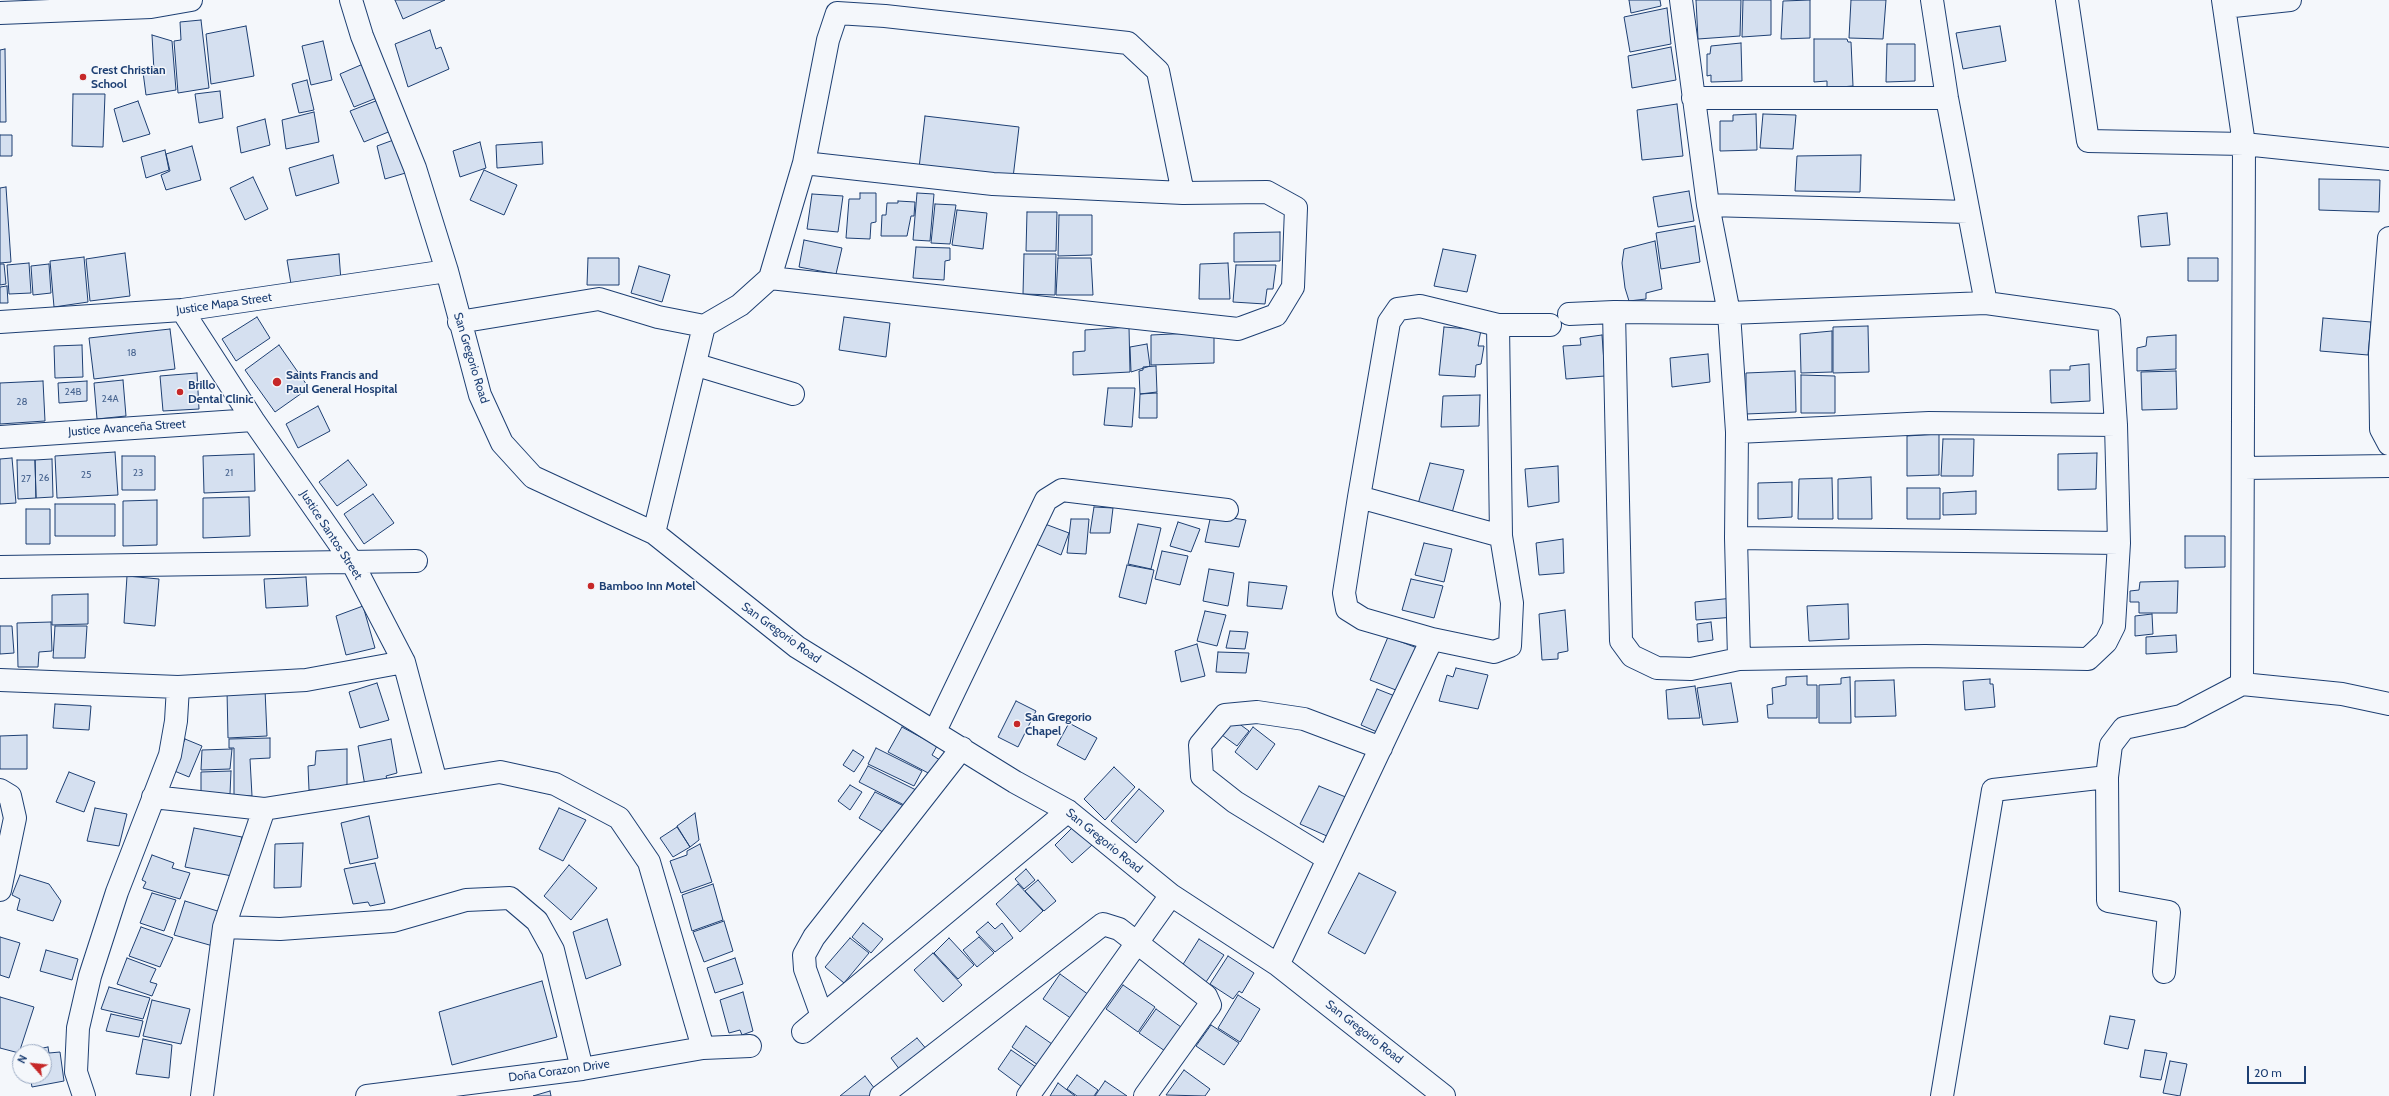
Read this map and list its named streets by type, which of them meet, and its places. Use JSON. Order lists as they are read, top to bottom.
{
  "streets": {
    "street": [
      "Justice Mapa Street",
      "San Gregorio Road",
      "Justice Avanceña Street",
      "Justice Santos Street",
      "Doña Corazon Drive"
    ]
  },
  "crossings": [
    ["Justice Mapa Street", "San Gregorio Road"],
    ["Justice Mapa Street", "Justice Santos Street"],
    ["Justice Avanceña Street", "Justice Santos Street"]
  ],
  "places": [
    "Crest Christian School",
    "Saints Francis and Paul General Hospital",
    "Brillo Dental Clinic",
    "Bamboo Inn Motel",
    "San Gregorio Chapel"
  ],
  "house_numbers": [
    "18",
    "24B",
    "24A",
    "28",
    "23",
    "21",
    "25",
    "26",
    "27"
  ],
  "scale_bar": "20 m",
  "north": "top left"
}
